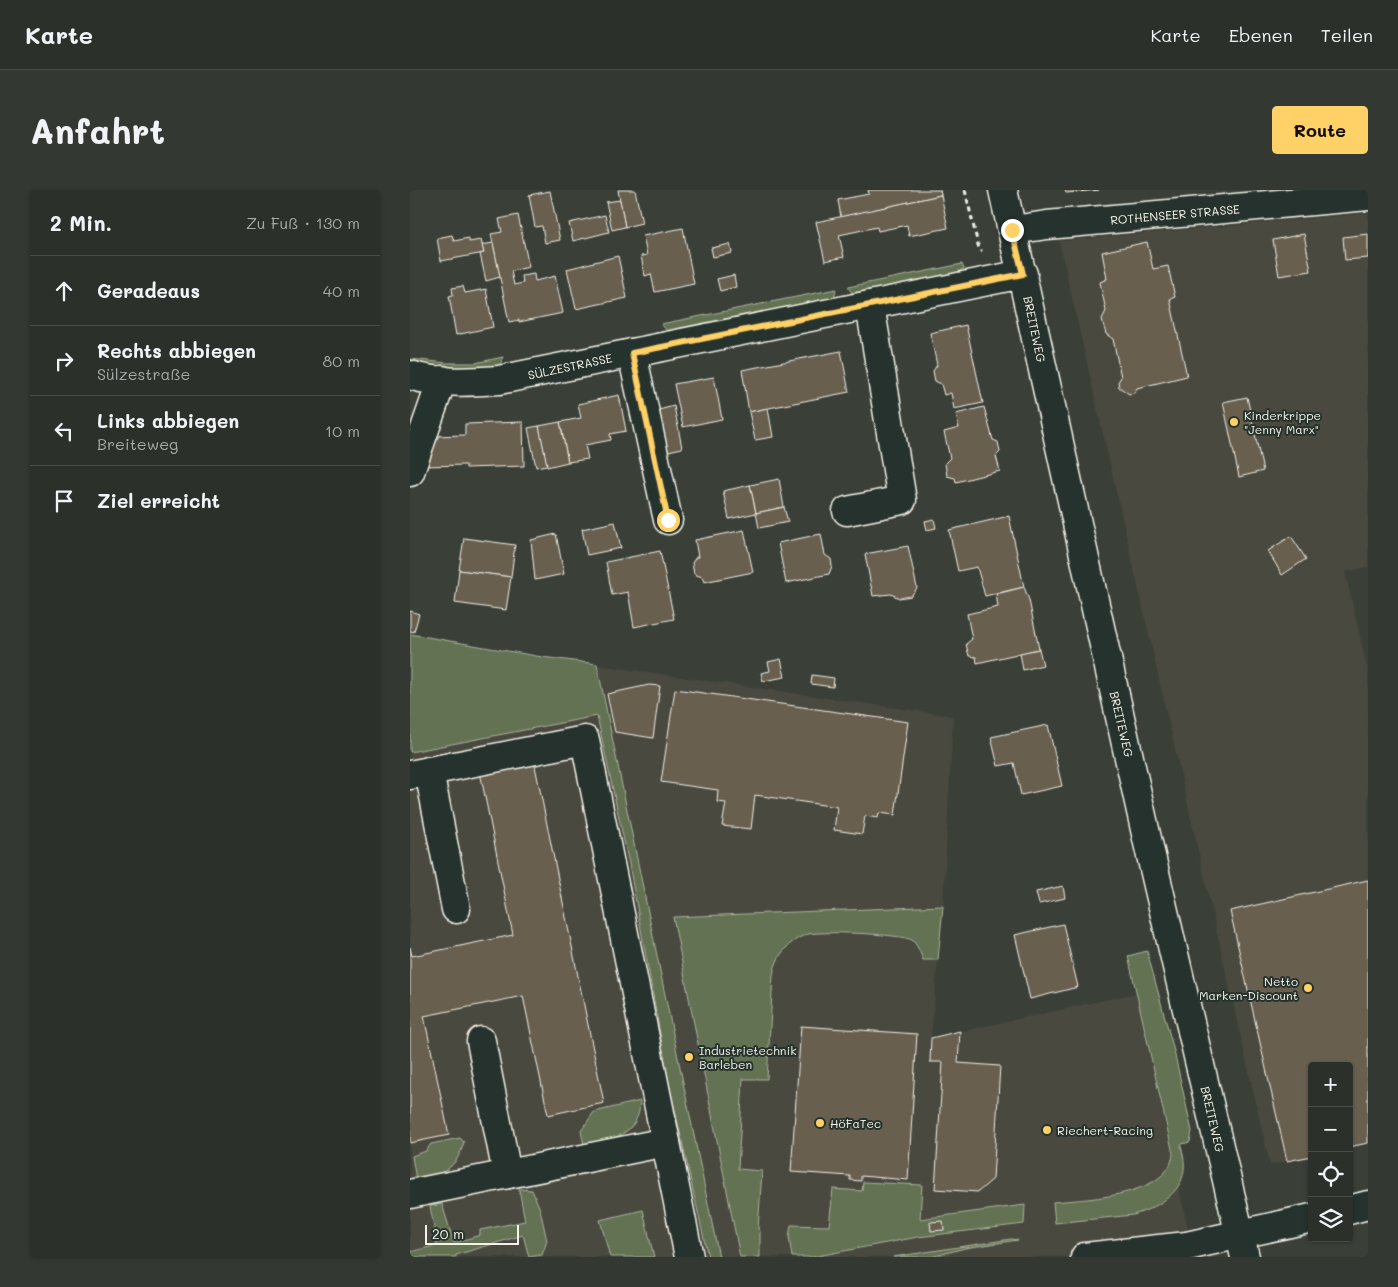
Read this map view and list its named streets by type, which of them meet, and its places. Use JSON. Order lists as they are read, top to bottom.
{
  "streets": {
    "street": ["ROTHENSEER STRASSE", "BREITEWEG", "SÜLZESTRASSE"]
  },
  "crossings": [
    ["ROTHENSEER STRASSE", "BREITEWEG"],
    ["BREITEWEG", "SÜLZESTRASSE"]
  ],
  "places": [
    "Kinderkrippe \"Jenny Marx\"",
    "Netto Marken-Discount",
    "Industrietechnik Barleben",
    "HöFaTec",
    "Riechert-Racing"
  ],
  "scale_bar": "20 m",
  "page": {
    "header": "Karte",
    "nav": ["Karte", "Ebenen", "Teilen"],
    "buttons": "Route",
    "title": "Anfahrt",
    "heading": ["2 Min.", "Zu Fuß · 130 m"],
    "list": [
      ["Geradeaus", "40 m"],
      ["Rechts abbiegen", "Sülzestraße", "80 m"],
      ["Links abbiegen", "Breiteweg", "10 m"],
      "Ziel erreicht"
    ],
    "map_buttons": ["+", "−"],
    "scale": "20 m"
  }
}
